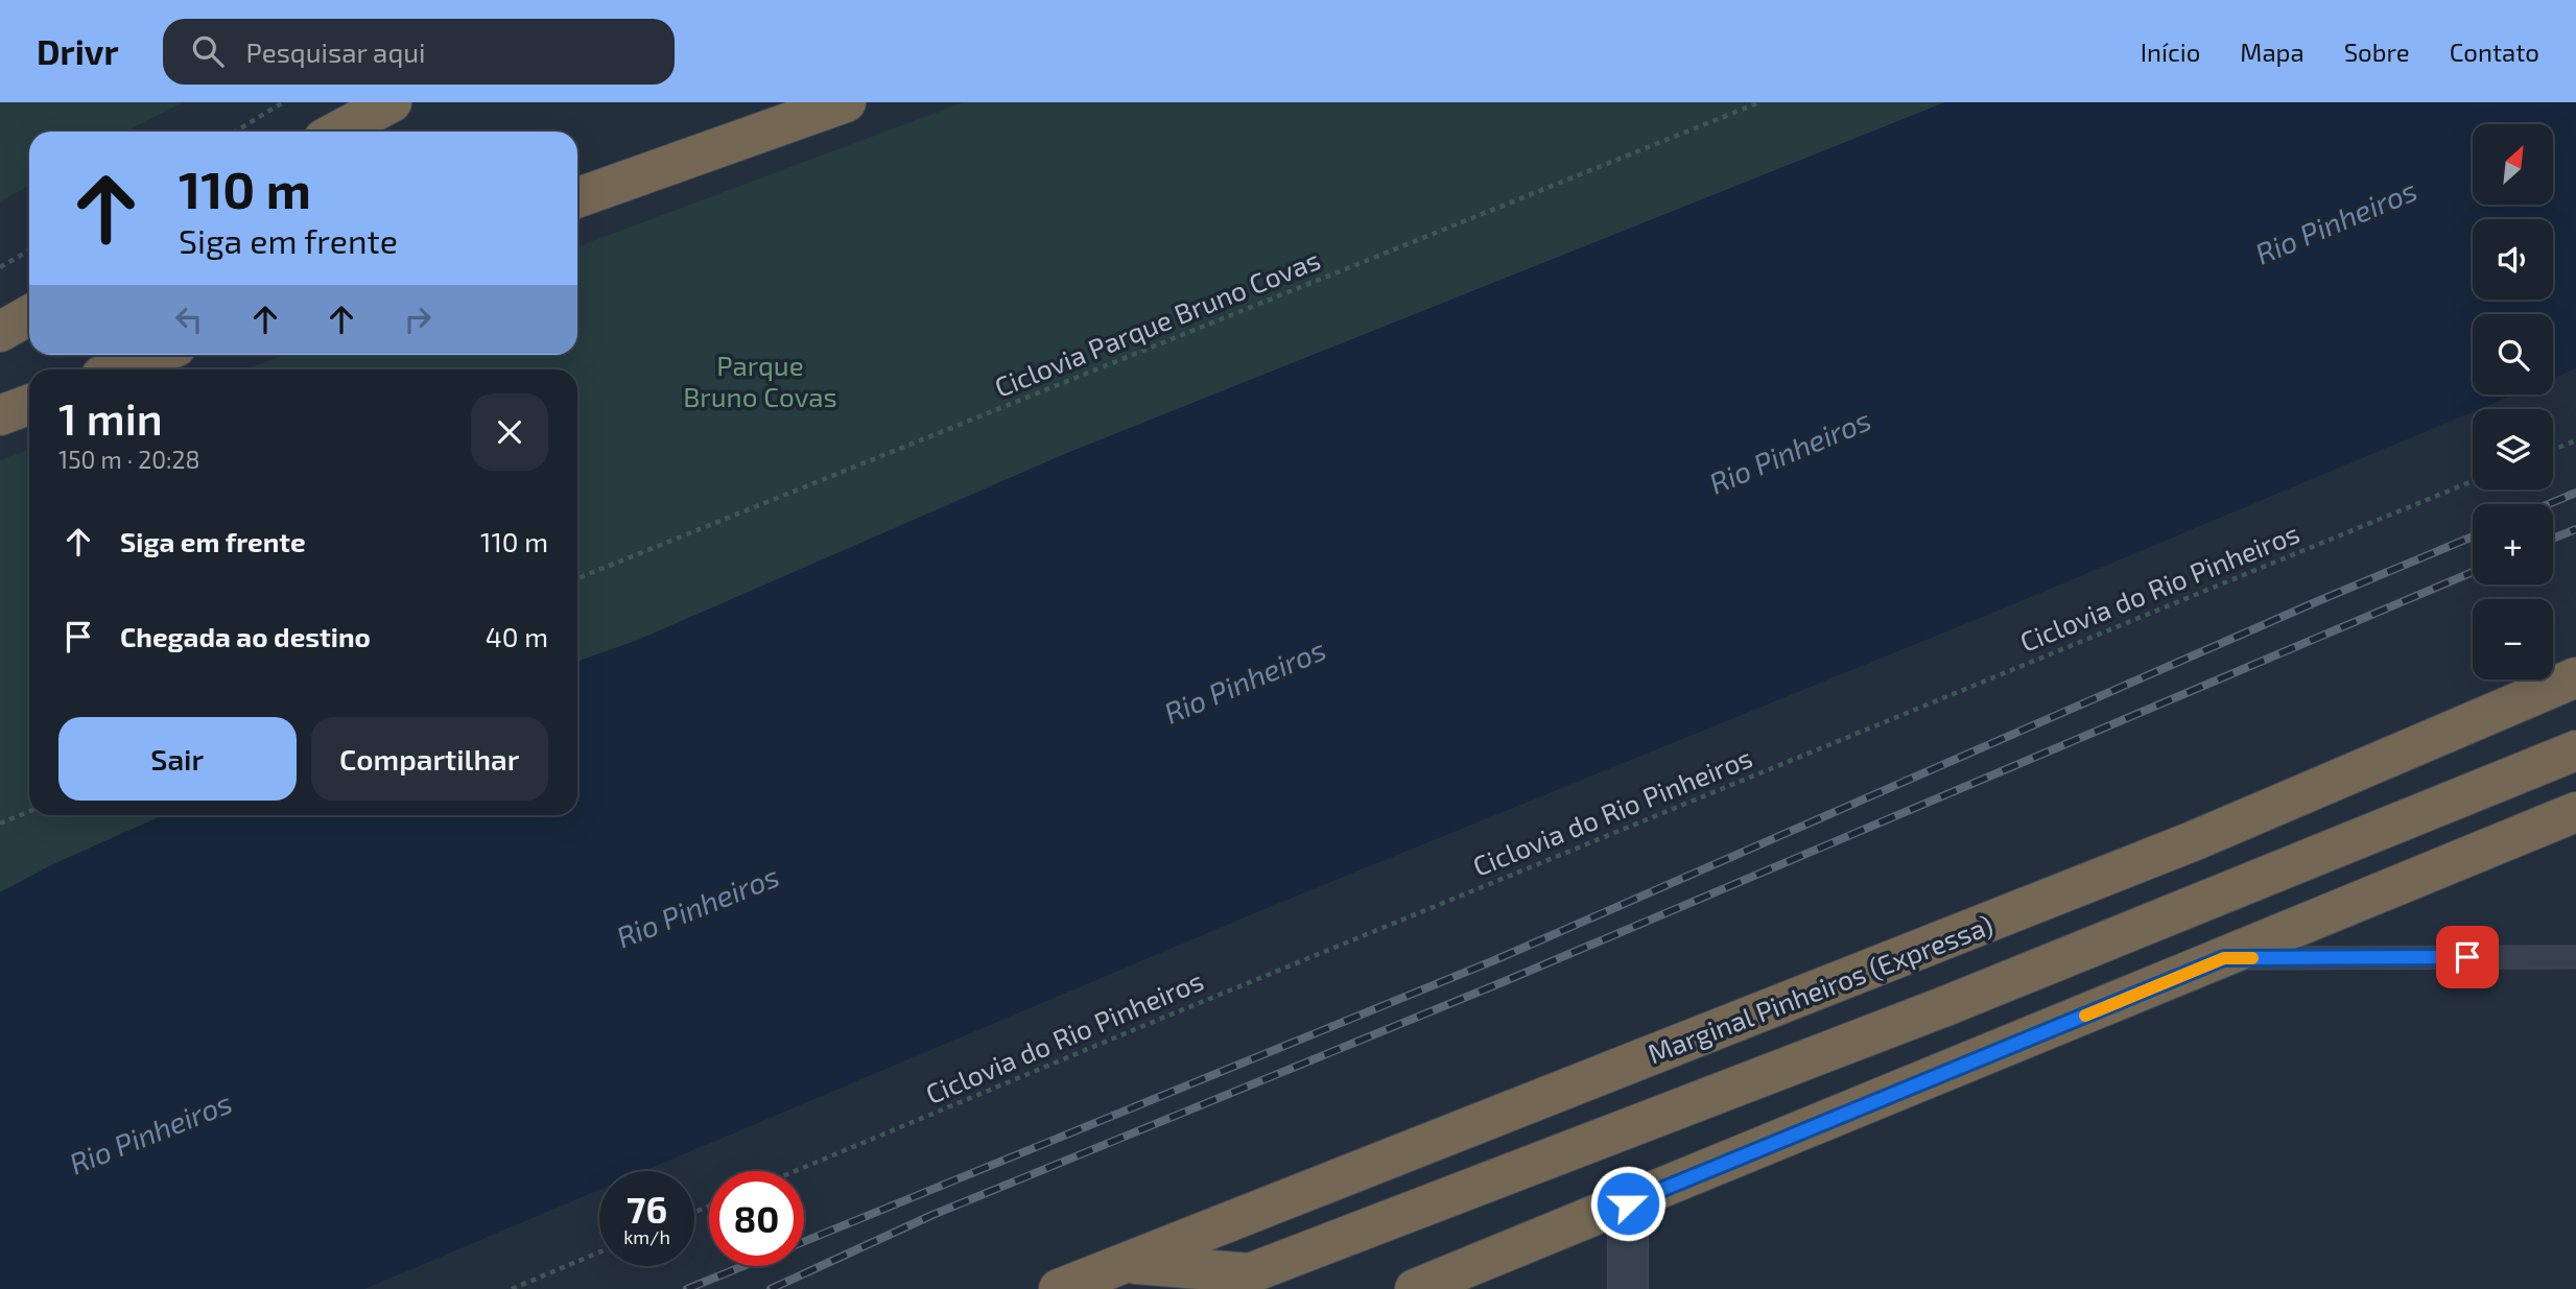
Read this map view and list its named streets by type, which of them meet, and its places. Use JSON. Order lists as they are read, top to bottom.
{
  "streets": {
    "highway": ["Marginal Pinheiros (Expressa)"],
    "path": ["Ciclovia Parque Bruno Covas", "Ciclovia do Rio Pinheiros"]
  },
  "water": ["Rio Pinheiros"],
  "parks": ["Parque Bruno Covas"],
  "north": "top right",
  "page": {
    "header": "Drivr",
    "search": "Pesquisar aqui",
    "nav": [
      "Início",
      "Mapa",
      "Sobre",
      "Contato"
    ],
    "map_buttons": ["+", "−"],
    "turn": ["110 m", "Siga em frente"],
    "heading": ["1 min", "150 m · 20:28"],
    "list": [
      {
        "name": "Siga em frente",
        "value": "110 m"
      },
      {
        "name": "Chegada ao destino",
        "value": "40 m"
      }
    ],
    "buttons": ["Sair", "Compartilhar"],
    "speed": "76 km/h",
    "limit": "80"
  }
}
